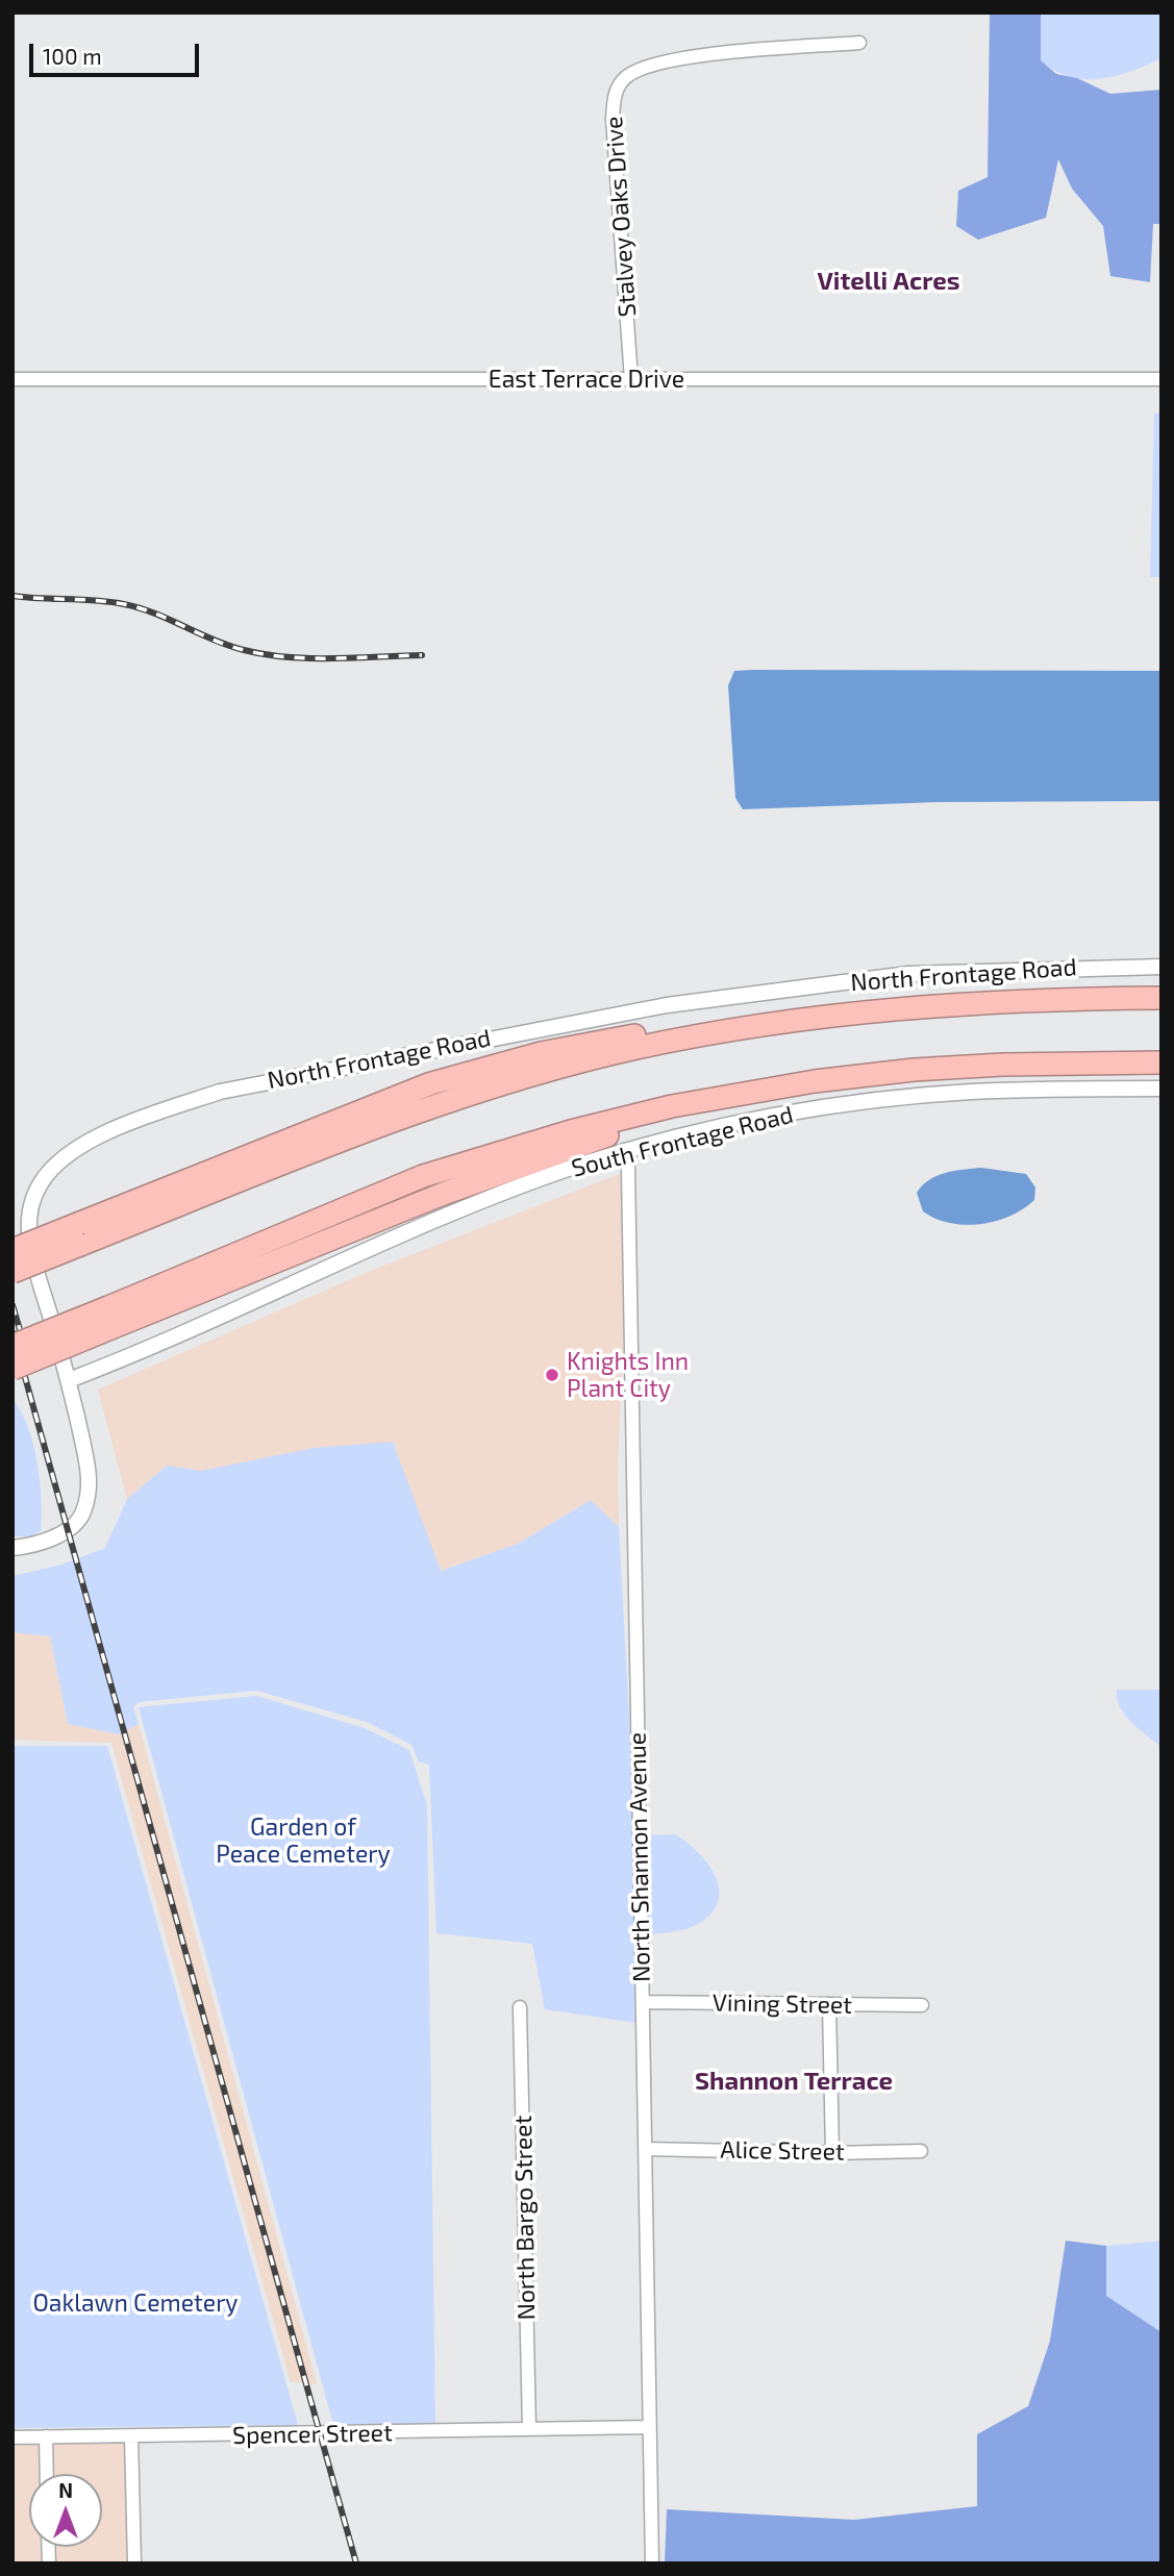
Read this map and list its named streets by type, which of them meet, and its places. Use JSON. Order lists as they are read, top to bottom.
{
  "streets": {
    "street": [
      "Stalvey Oaks Drive",
      "East Terrace Drive",
      "North Frontage Road",
      "South Frontage Road",
      "North Shannon Avenue",
      "Vining Street",
      "Alice Street",
      "North Bargo Street",
      "Spencer Street"
    ]
  },
  "crossings": [
    ["Stalvey Oaks Drive", "East Terrace Drive"],
    ["North Frontage Road", "South Frontage Road"],
    ["South Frontage Road", "North Shannon Avenue"],
    ["North Shannon Avenue", "Vining Street"],
    ["North Shannon Avenue", "Alice Street"],
    ["North Shannon Avenue", "Spencer Street"],
    ["North Bargo Street", "Spencer Street"]
  ],
  "districts": ["Vitelli Acres", "Shannon Terrace"],
  "parks": ["Garden of Peace Cemetery", "Oaklawn Cemetery"],
  "places": ["Knights Inn Plant City"],
  "scale_bar": "100 m",
  "north": "top"
}
